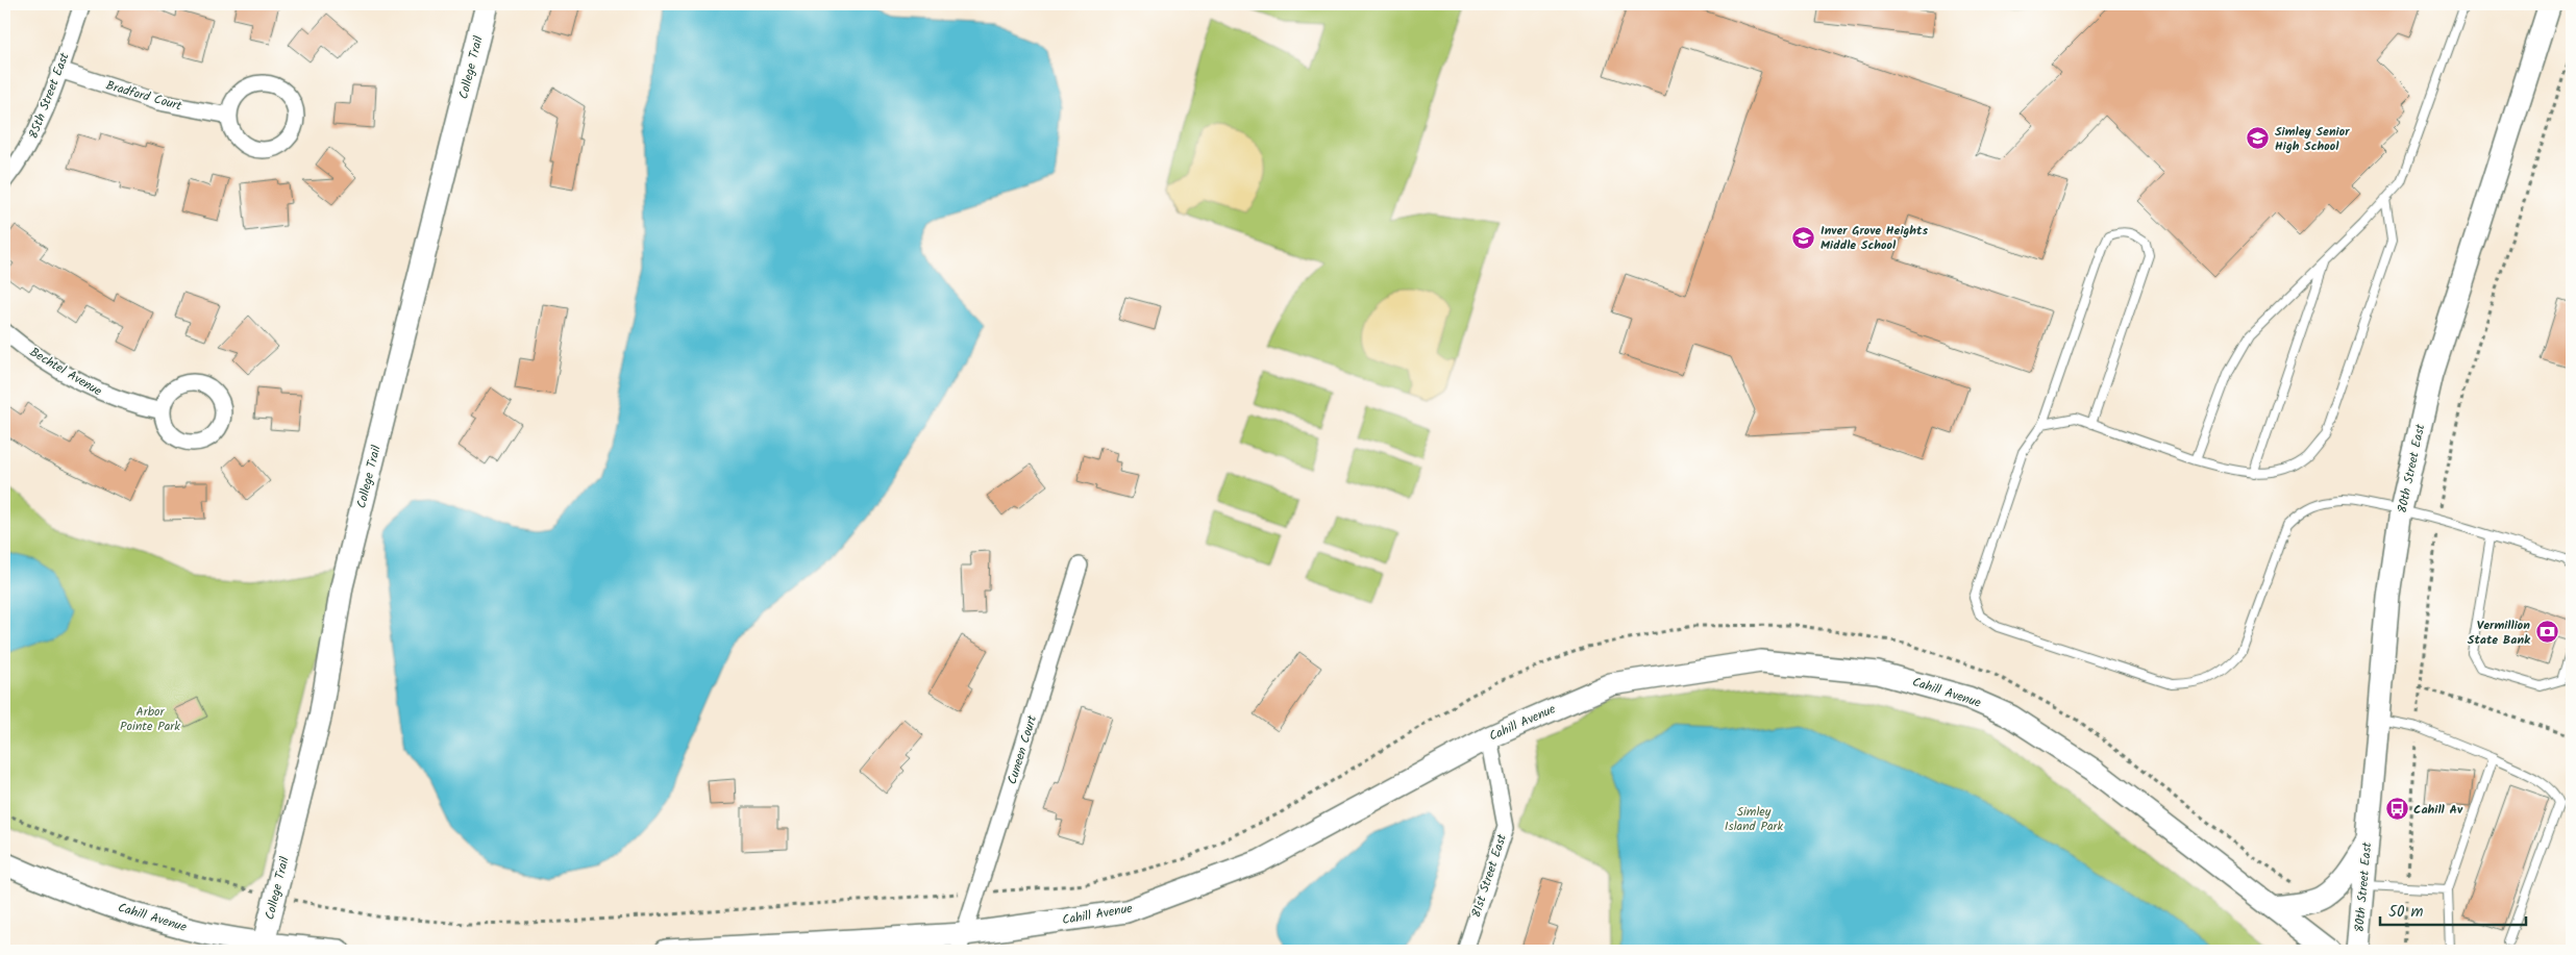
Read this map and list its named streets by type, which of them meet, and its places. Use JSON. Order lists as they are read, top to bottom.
{
  "streets": {
    "street": [
      "College Trail",
      "85th Street East",
      "Bradford Court",
      "Bechtel Avenue",
      "80th Street East",
      "Cahill Avenue",
      "Cuneen Court",
      "81st Street East"
    ]
  },
  "crossings": [
    ["College Trail", "Cahill Avenue"],
    ["85th Street East", "Bradford Court"],
    ["Cahill Avenue", "Cuneen Court"],
    ["Cahill Avenue", "81st Street East"]
  ],
  "parks": ["Arbor Pointe Park", "Simley Island Park"],
  "places": {
    "school or university": ["Simley Senior High School", "Inver Grove Heights Middle School"],
    "bank": ["Vermillion State Bank"],
    "bus stop": ["Cahill Av"]
  },
  "scale_bar": "50 m"
}
